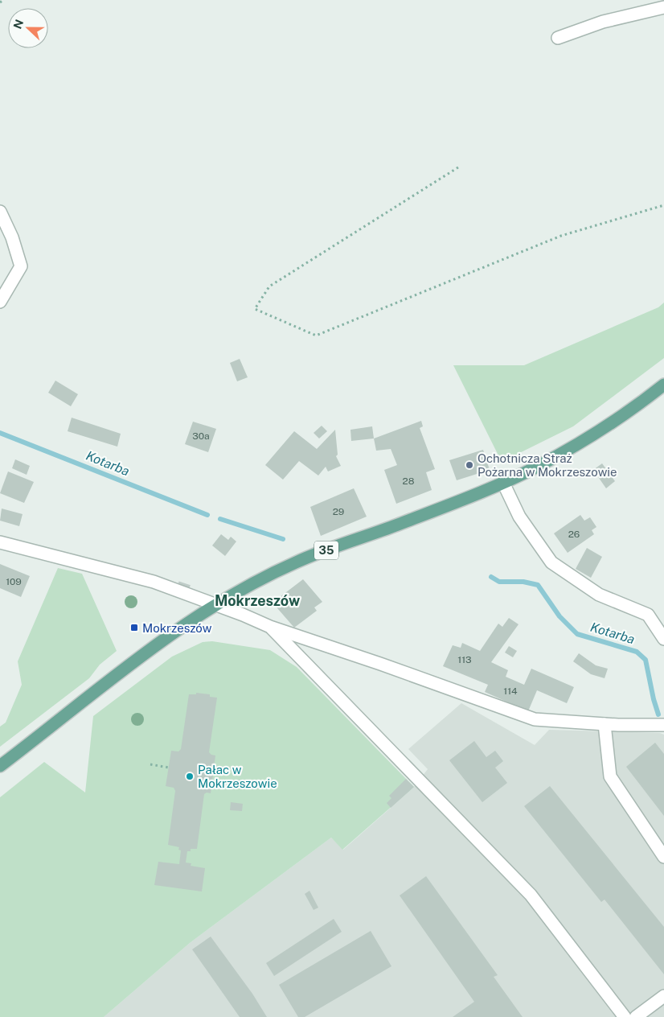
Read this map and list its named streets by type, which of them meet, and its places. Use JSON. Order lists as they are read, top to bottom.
{
  "streets": {
    "main road": ["35"]
  },
  "districts": ["Mokrzeszów"],
  "water": ["Kotarba"],
  "places": {
    "other": ["Ochotnicza Straż Pożarna w Mokrzeszowie", "Pałac w Mokrzeszowie"],
    "transit": ["Mokrzeszów"]
  },
  "house_numbers": [
    "30a",
    "28",
    "29",
    "26",
    "109",
    "113",
    "114"
  ],
  "north": "left"
}
